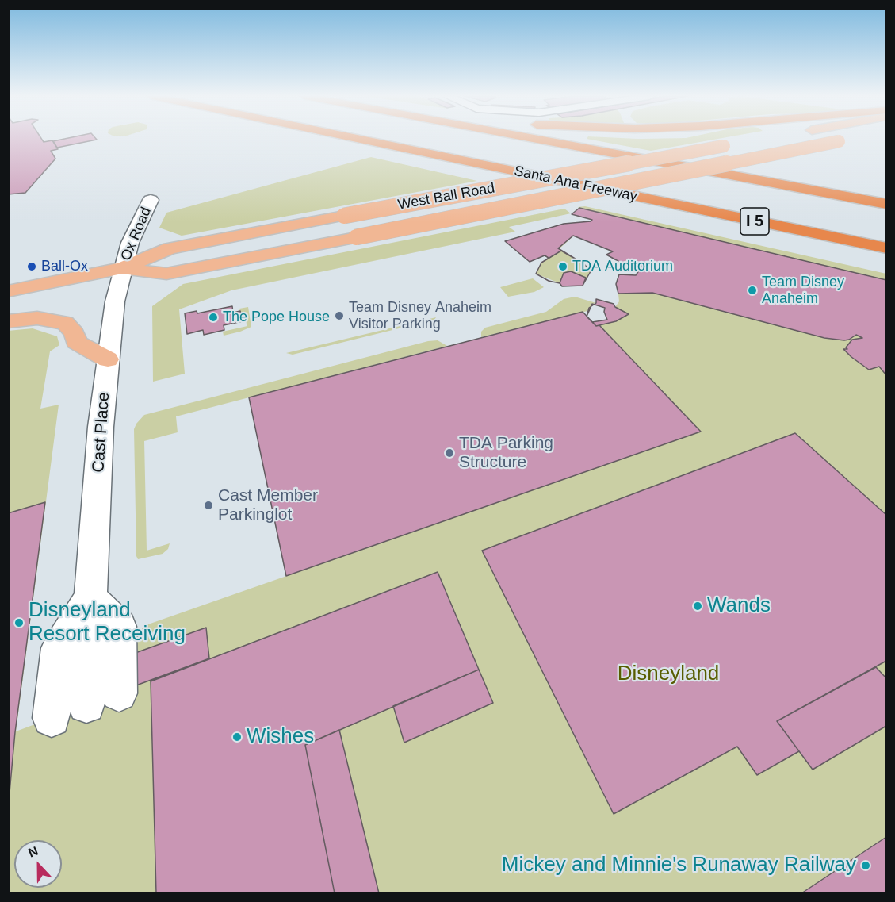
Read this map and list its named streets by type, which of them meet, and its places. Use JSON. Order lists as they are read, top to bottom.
{
  "streets": {
    "highway": ["Santa Ana Freeway", "I 5"],
    "main road": ["West Ball Road"],
    "street": ["Ox Road", "Cast Place"]
  },
  "crossings": [
    ["West Ball Road", "Ox Road"],
    ["West Ball Road", "Cast Place"],
    ["Ox Road", "Cast Place"]
  ],
  "parks": ["Disneyland"],
  "places": [
    "Ball-Ox",
    "TDA Auditorium",
    "Team Disney Anaheim",
    "Team Disney Anaheim Visitor Parking",
    "The Pope House",
    "TDA Parking Structure",
    "Cast Member Parkinglot",
    "Wands",
    "Disneyland Resort Receiving",
    "Wishes",
    "Mickey and Minnie's Runaway Railway"
  ],
  "north": "top"
}
